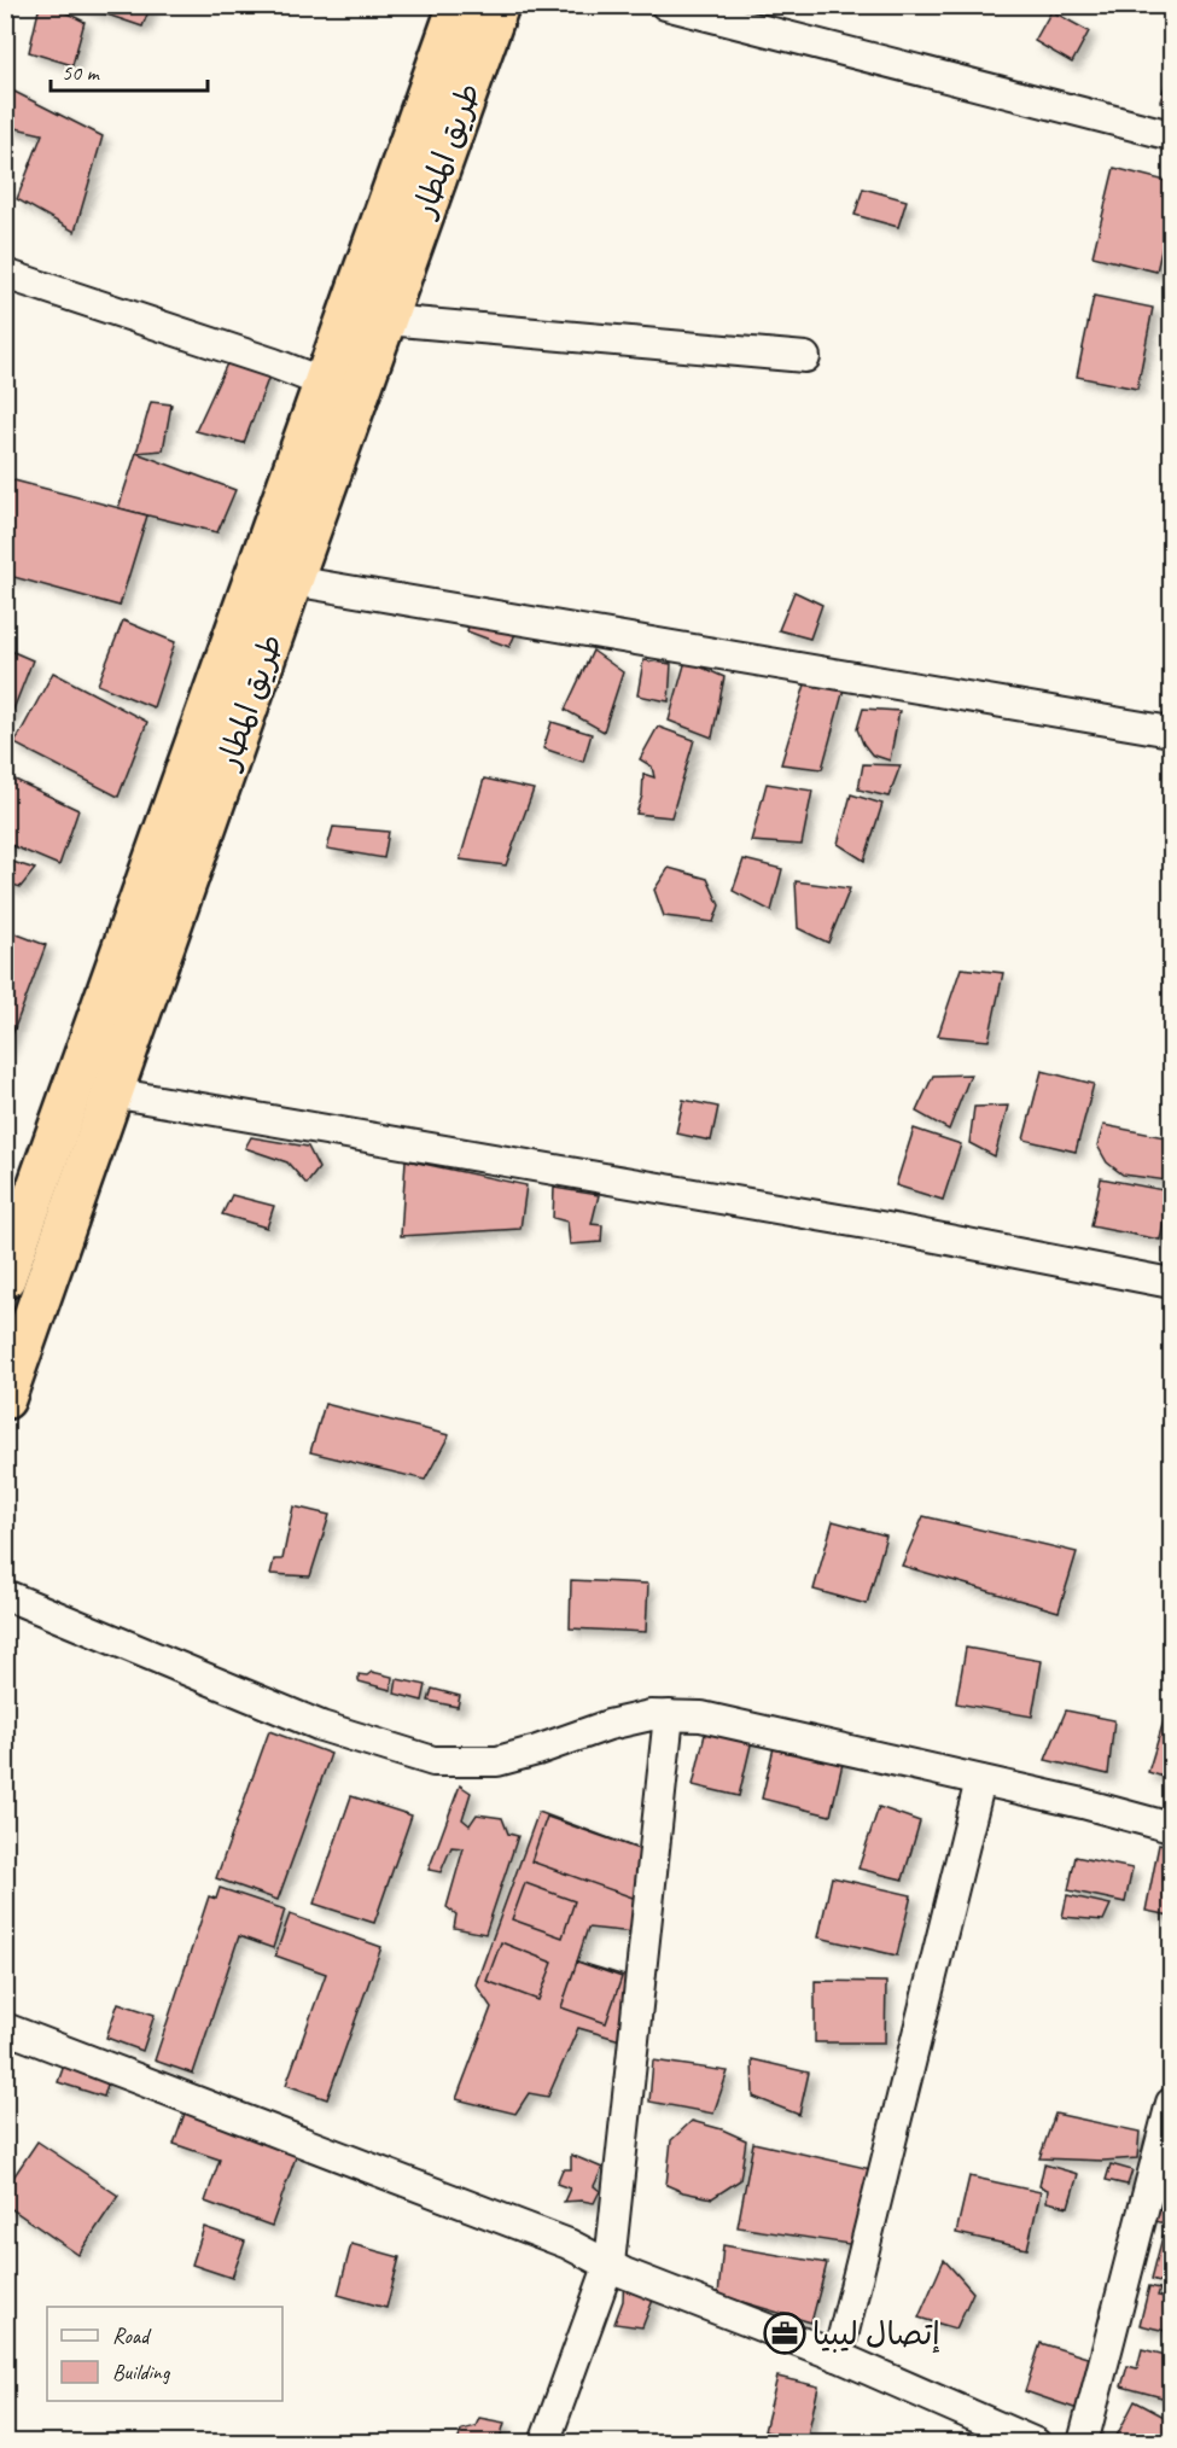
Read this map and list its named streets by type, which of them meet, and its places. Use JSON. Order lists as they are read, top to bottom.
{
  "streets": {
    "highway": ["طريق المطار"]
  },
  "places": {
    "office": ["إتصال ليبيا"]
  },
  "legend": ["Road", "Building"],
  "scale_bar": "50 m"
}
